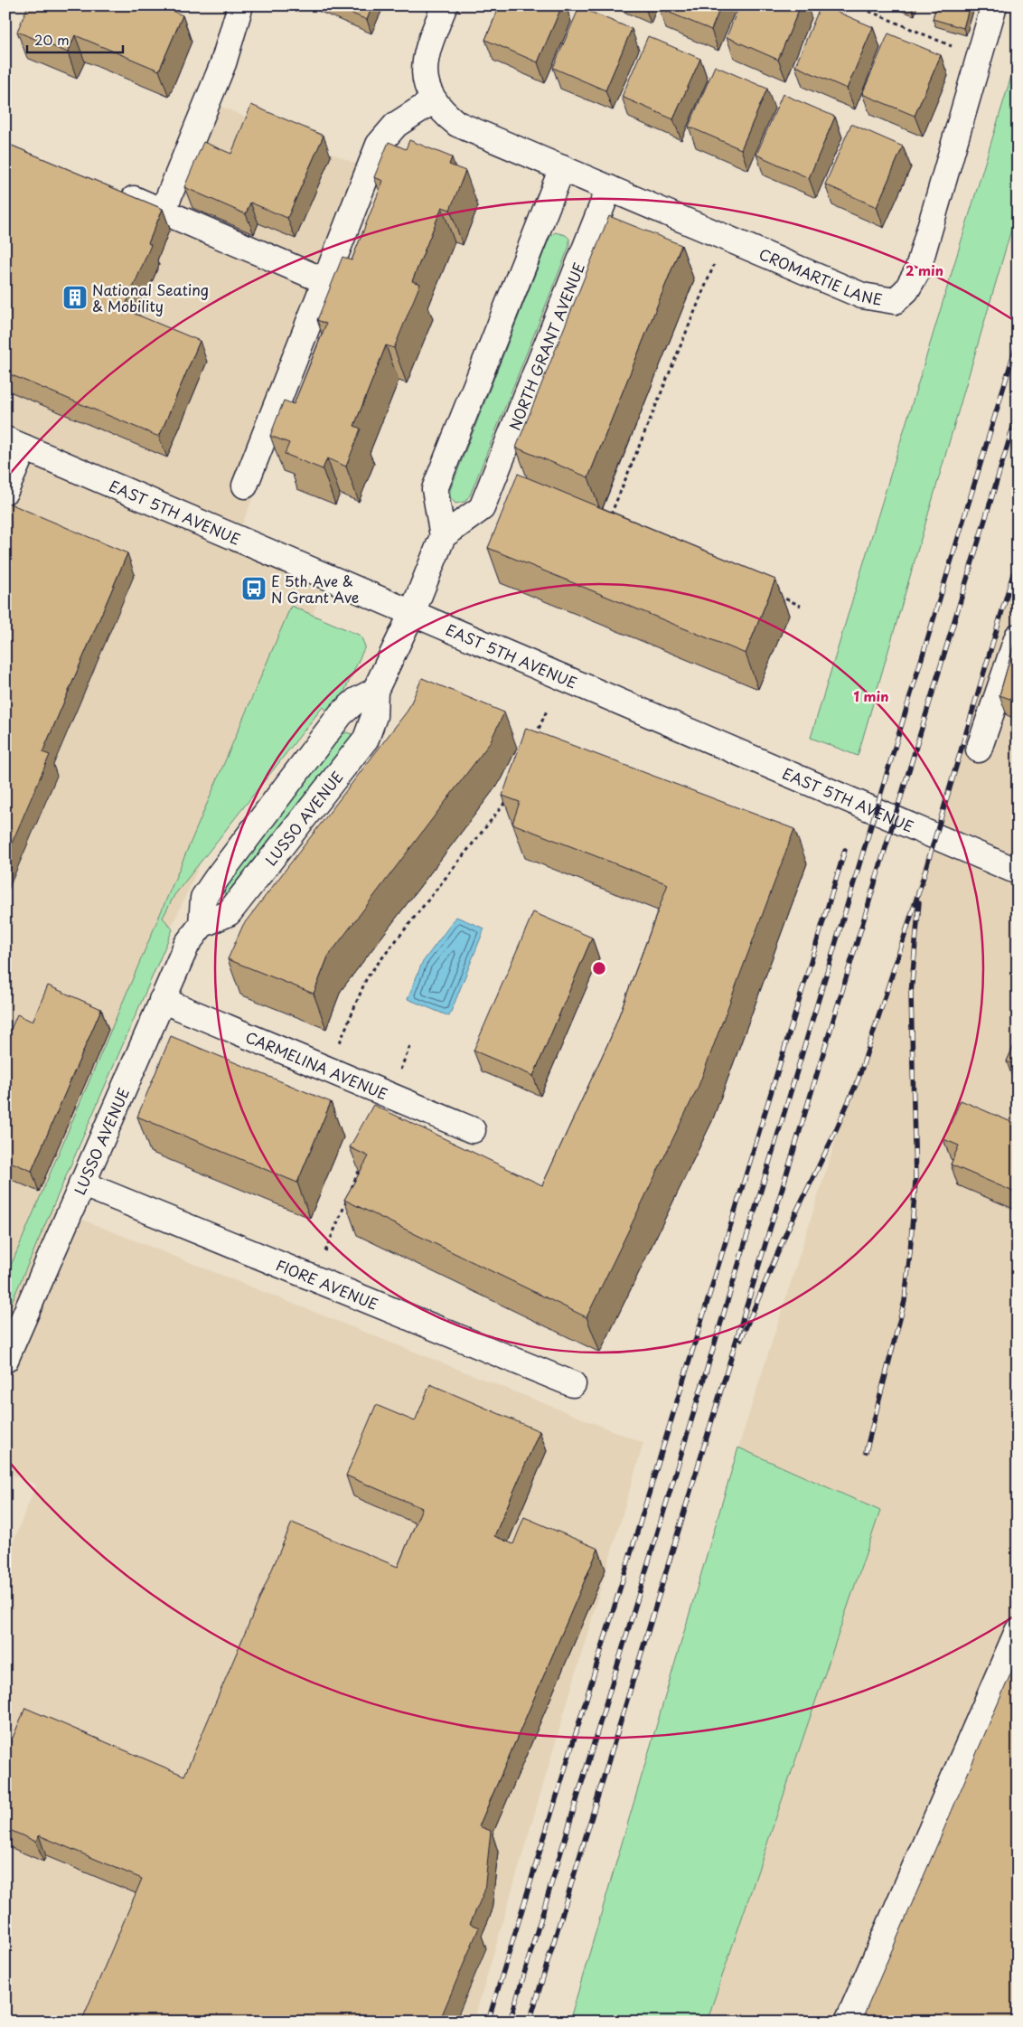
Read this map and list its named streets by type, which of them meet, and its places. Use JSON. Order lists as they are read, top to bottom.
{
  "streets": {
    "street": [
      "CROMARTIE LANE",
      "NORTH GRANT AVENUE",
      "EAST 5TH AVENUE",
      "LUSSO AVENUE",
      "CARMELINA AVENUE",
      "FIORE AVENUE"
    ]
  },
  "crossings": [
    ["CROMARTIE LANE", "NORTH GRANT AVENUE"],
    ["EAST 5TH AVENUE", "LUSSO AVENUE"],
    ["LUSSO AVENUE", "CARMELINA AVENUE"],
    ["LUSSO AVENUE", "FIORE AVENUE"]
  ],
  "places": {
    "building": ["National Seating & Mobility"],
    "bus stop": ["E 5th Ave & N Grant Ave"]
  },
  "scale_bar": "20 m",
  "rings": ["2 min", "1 min"]
}
